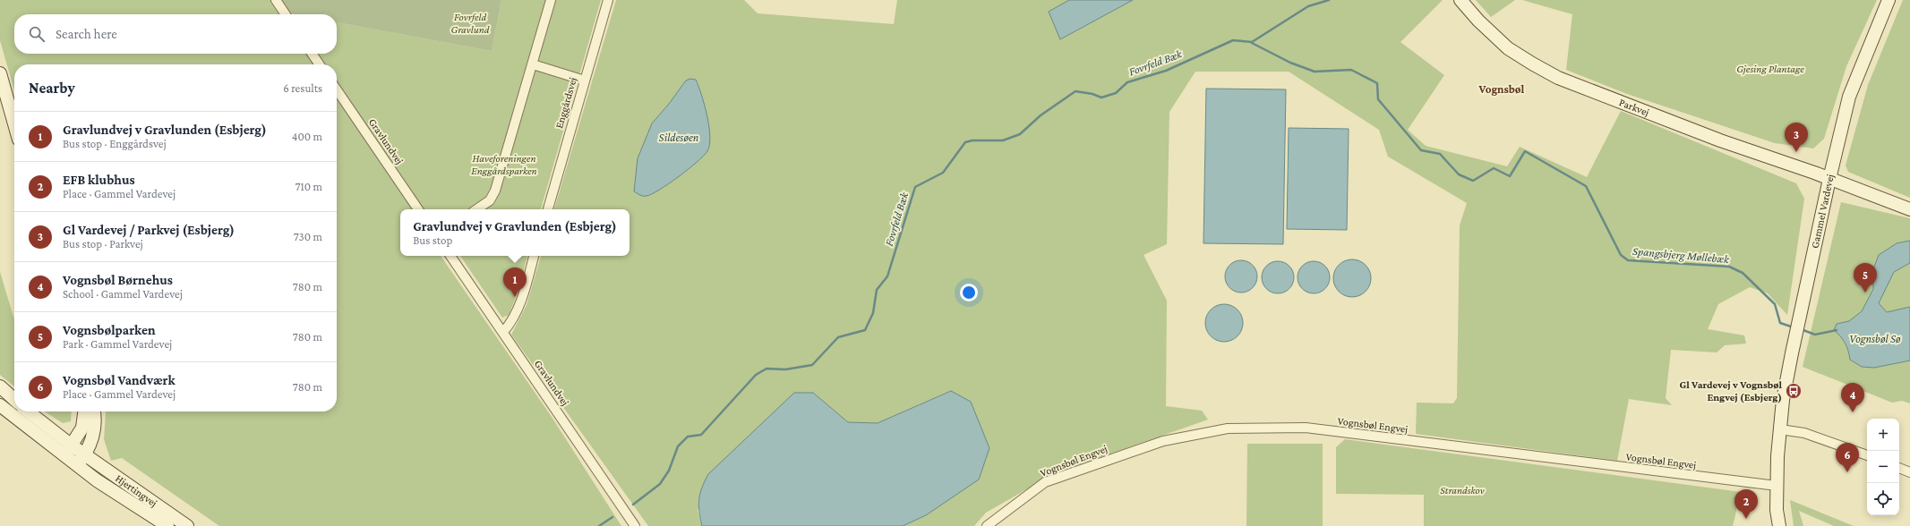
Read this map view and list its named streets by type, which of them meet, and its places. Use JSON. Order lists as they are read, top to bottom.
{
  "streets": {
    "street": [
      "Enggårdsvej",
      "Parkvej",
      "Gravlundvej",
      "Gammel Vardevej",
      "Vognsbøl Engvej",
      "Hjertingvej"
    ]
  },
  "crossings": [
    ["Parkvej", "Gammel Vardevej"],
    ["Gammel Vardevej", "Vognsbøl Engvej"]
  ],
  "districts": ["Vognsbøl"],
  "water": [
    "Fovrfeld Bæk",
    "Sildesøen",
    "Spangsbjerg Møllebæk",
    "Vognsbøl Sø"
  ],
  "parks": [
    "Fovrfeld Gravlund",
    "Gjesing Plantage",
    "Haveforeningen Enggårdsparken",
    "Strandskov"
  ],
  "places": {
    "bus stop": ["Gl Vardevej v Vognsbøl Engvej (Esbjerg)"]
  },
  "page": {
    "search": "Search here",
    "heading": ["Nearby", "6 results"],
    "list": [
      {
        "mark": "1",
        "name": "Gravlundvej v Gravlunden (Esbjerg)",
        "note": "Bus stop · Enggårdsvej",
        "value": "400 m"
      },
      {
        "mark": "2",
        "name": "EFB klubhus",
        "note": "Place · Gammel Vardevej",
        "value": "710 m"
      },
      {
        "mark": "3",
        "name": "Gl Vardevej / Parkvej (Esbjerg)",
        "note": "Bus stop · Parkvej",
        "value": "730 m"
      },
      {
        "mark": "4",
        "name": "Vognsbøl Børnehus",
        "note": "School · Gammel Vardevej",
        "value": "780 m"
      },
      {
        "mark": "5",
        "name": "Vognsbølparken",
        "note": "Park · Gammel Vardevej",
        "value": "780 m"
      },
      {
        "mark": "6",
        "name": "Vognsbøl Vandværk",
        "note": "Place · Gammel Vardevej",
        "value": "780 m"
      }
    ],
    "pins": [
      "3",
      "5",
      "1",
      "4",
      "6",
      "2"
    ],
    "popup": ["Gravlundvej v Gravlunden (Esbjerg)", "Bus stop"],
    "map_buttons": ["+", "−"]
  }
}
